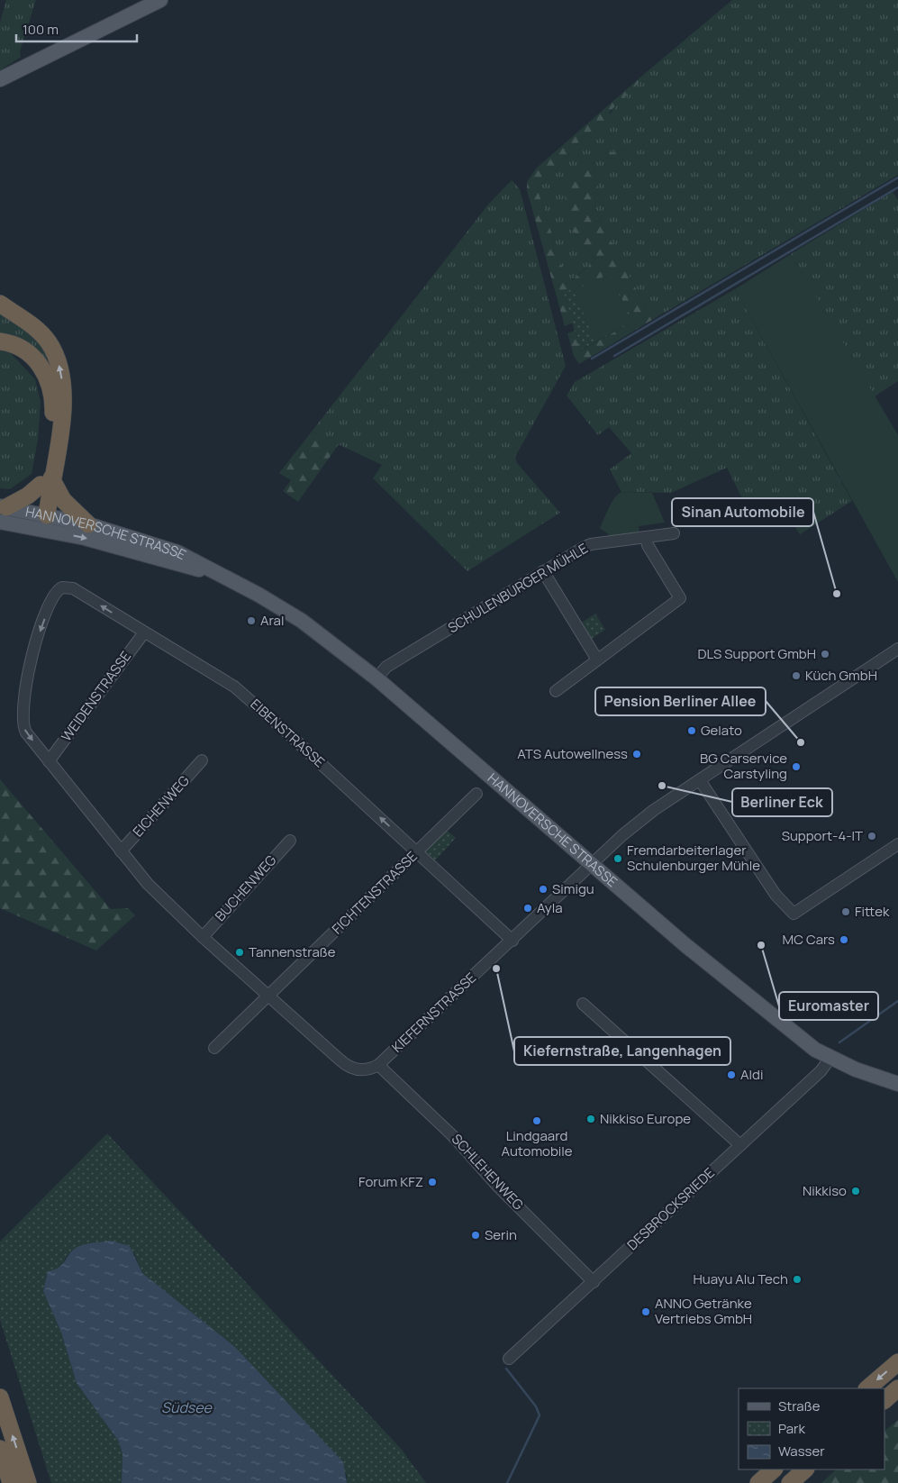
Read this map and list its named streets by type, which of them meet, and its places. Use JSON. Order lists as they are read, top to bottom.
{
  "streets": {
    "main road": ["HANNOVERSCHE STRASSE"],
    "street": [
      "SCHULENBURGER MÜHLE",
      "WEIDENSTRASSE",
      "EIBENSTRASSE",
      "EICHENWEG",
      "BUCHENWEG",
      "FICHTENSTRASSE",
      "KIEFERNSTRASSE",
      "SCHLEHENWEG",
      "DESBROCKSRIEDE"
    ]
  },
  "crossings": [
    ["HANNOVERSCHE STRASSE", "SCHULENBURGER MÜHLE"],
    ["HANNOVERSCHE STRASSE", "KIEFERNSTRASSE"],
    ["HANNOVERSCHE STRASSE", "DESBROCKSRIEDE"],
    ["WEIDENSTRASSE", "EIBENSTRASSE"],
    ["EIBENSTRASSE", "FICHTENSTRASSE"],
    ["EIBENSTRASSE", "KIEFERNSTRASSE"],
    ["KIEFERNSTRASSE", "SCHLEHENWEG"],
    ["SCHLEHENWEG", "DESBROCKSRIEDE"]
  ],
  "water": ["Südsee"],
  "places": [
    "Sinan Automobile",
    "Aral",
    "DLS Support GmbH",
    "Küch GmbH",
    "Gelato",
    "Pension Berliner Allee",
    "ATS Autowellness",
    "BG Carservice Carstyling",
    "Berliner Eck",
    "Support-4-IT",
    "Fremdarbeiterlager Schulenburger Mühle",
    "Simigu",
    "Ayla",
    "Fittek",
    "MC Cars",
    "Euromaster",
    "Tannenstraße",
    "Kiefernstraße, Langenhagen",
    "Aldi",
    "Nikkiso Europe",
    "Lindgaard Automobile",
    "Forum KFZ",
    "Nikkiso",
    "Serin",
    "Huayu Alu Tech",
    "ANNO Getränke Vertriebs GmbH"
  ],
  "legend": ["Straße", "Park", "Wasser"],
  "scale_bar": "100 m"
}
